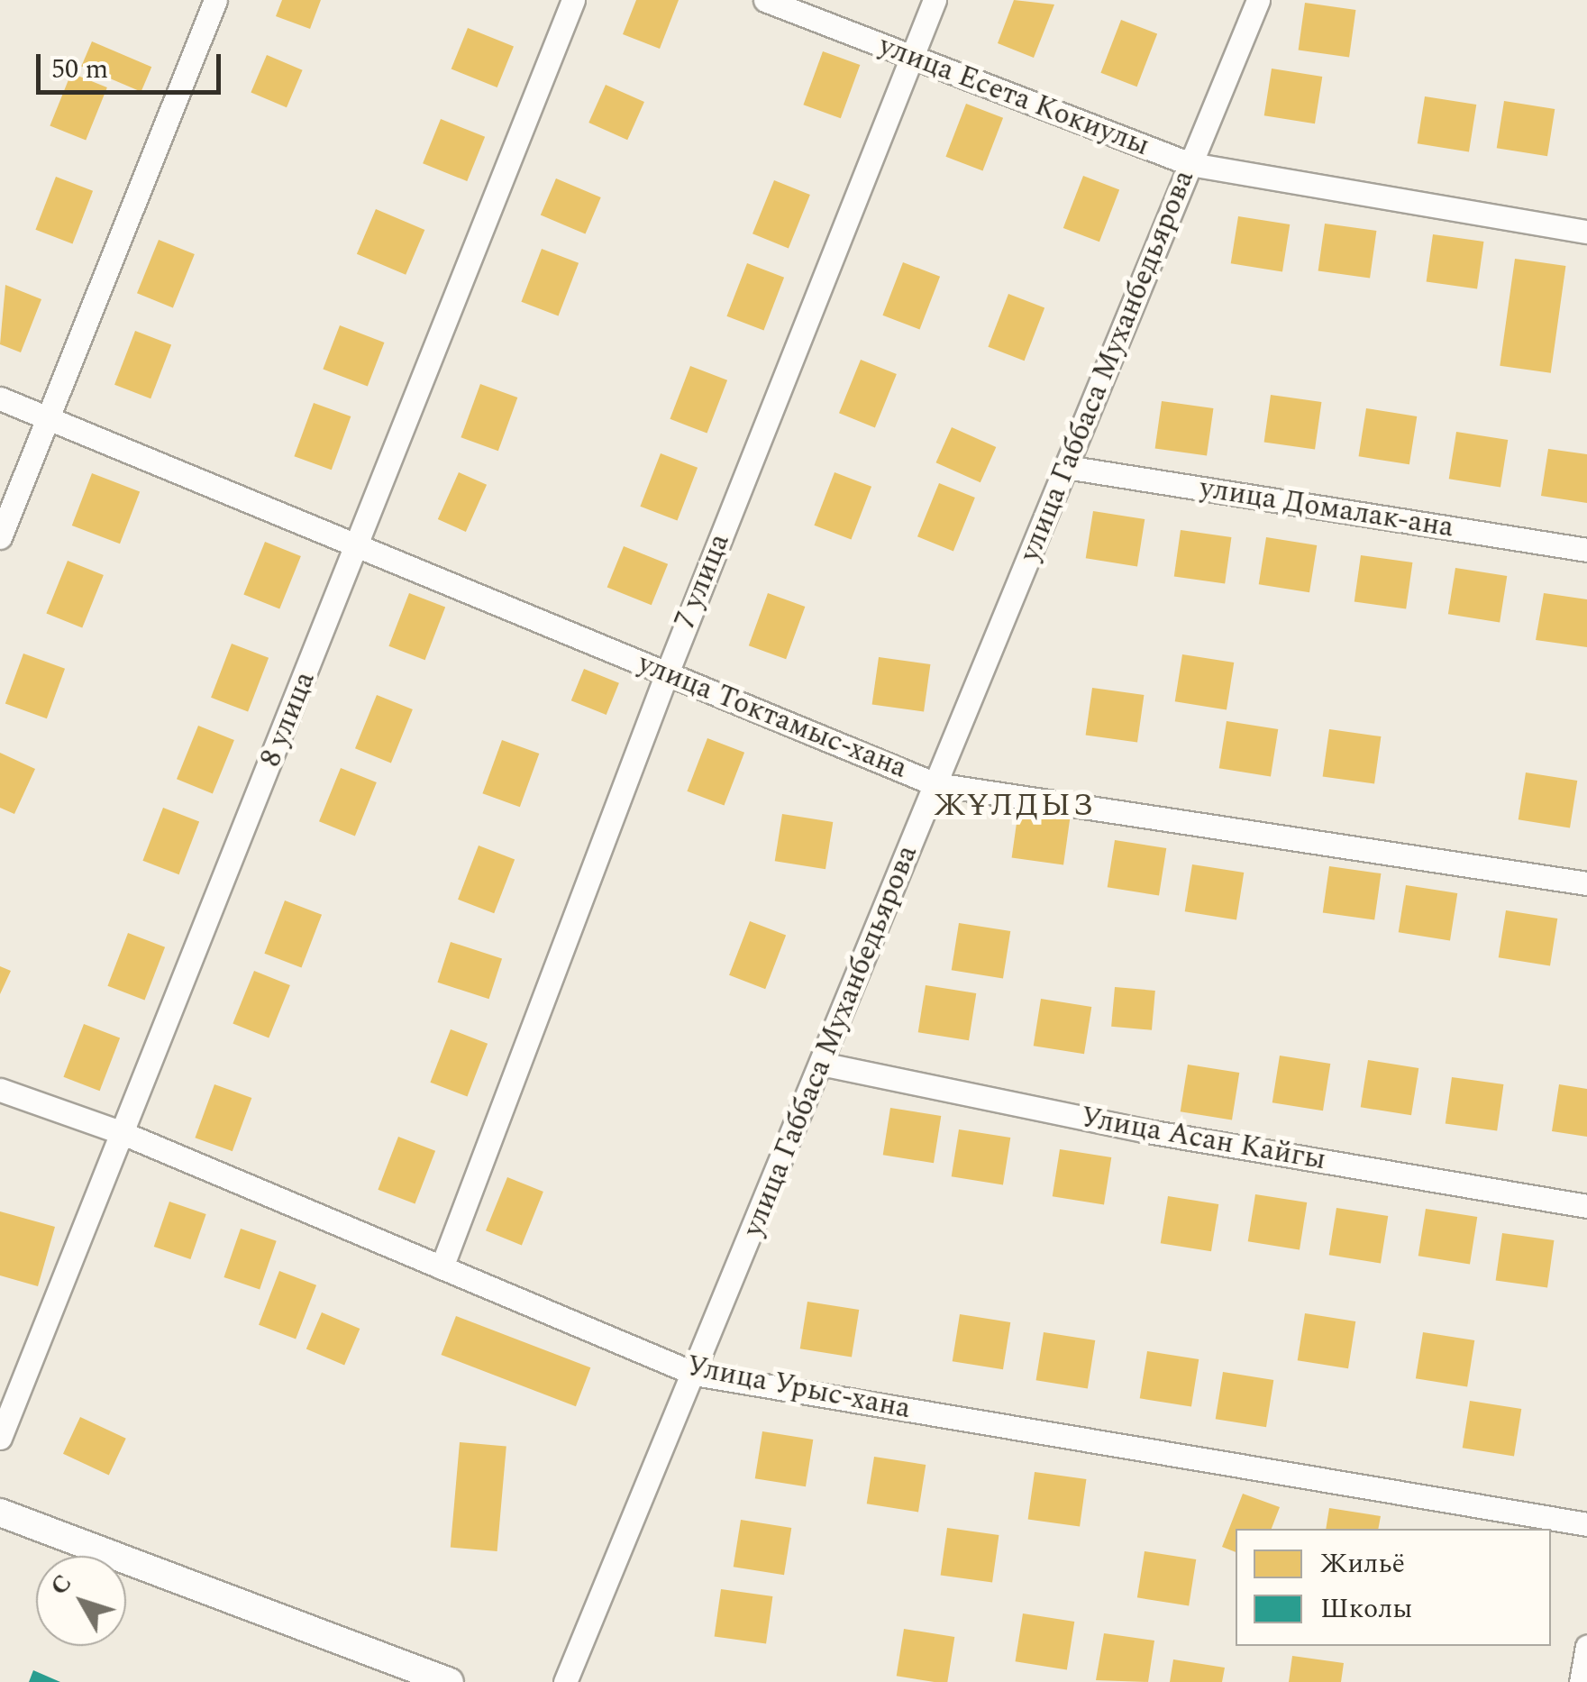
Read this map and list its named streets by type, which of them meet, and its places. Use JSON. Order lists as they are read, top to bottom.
{
  "streets": {
    "street": [
      "улица Есета Кокиулы",
      "улица Габбаса Муханбедьярова",
      "улица Домалак-ана",
      "7 улица",
      "улица Токтамыс-хана",
      "8 улица",
      "Улица Асан Кайгы",
      "Улица Урыс-хана"
    ]
  },
  "crossings": [
    ["улица Есета Кокиулы", "улица Габбаса Муханбедьярова"],
    ["улица Есета Кокиулы", "7 улица"],
    ["улица Габбаса Муханбедьярова", "улица Домалак-ана"],
    ["улица Габбаса Муханбедьярова", "улица Токтамыс-хана"],
    ["улица Габбаса Муханбедьярова", "Улица Асан Кайгы"],
    ["улица Габбаса Муханбедьярова", "Улица Урыс-хана"],
    ["7 улица", "улица Токтамыс-хана"],
    ["7 улица", "Улица Урыс-хана"],
    ["улица Токтамыс-хана", "8 улица"],
    ["8 улица", "Улица Урыс-хана"]
  ],
  "districts": ["ЖҰЛДЫЗ"],
  "legend": ["Жильё", "Школы"],
  "scale_bar": "50 m",
  "north": "top left"
}
